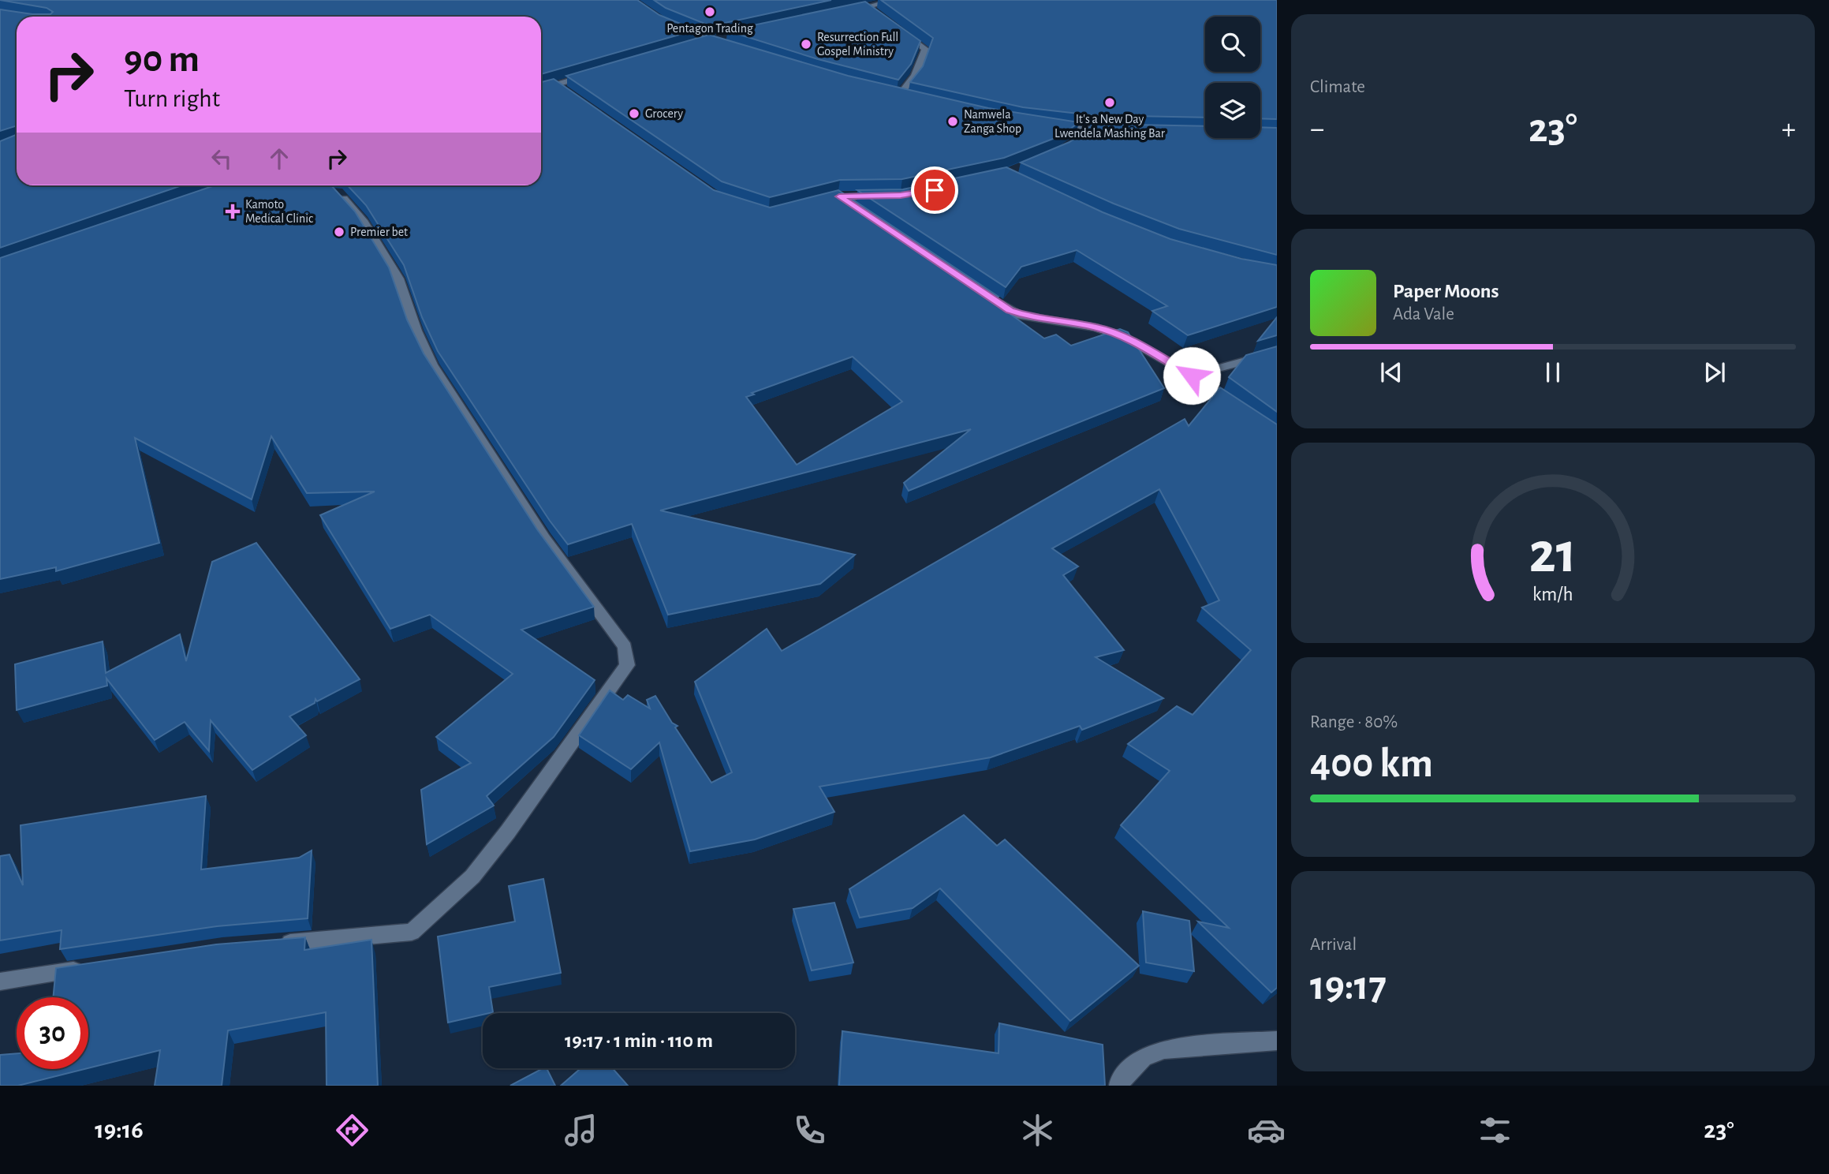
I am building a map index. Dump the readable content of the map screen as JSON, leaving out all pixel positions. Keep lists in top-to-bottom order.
{
  "places": {
    "other": [
      "Pentagon Trading",
      "Resurrection Full Gospel Ministry",
      "It's a New Day Lwendela Mashing Bar",
      "Grocery",
      "Namwela Zanga Shop",
      "Premier bet"
    ],
    "health": ["Kamoto Medical Clinic"]
  },
  "page": {
    "tile": [
      "Climate",
      ["Range · 80%", "400 km"],
      ["Arrival", "19:17"]
    ],
    "turn": ["90 m", "Turn right"],
    "heat": ["−", "23°", "+"],
    "song": ["Paper Moons", "Ada Vale"],
    "limit": "30",
    "trip": "19:17 · 1 min · 110 m",
    "tabs": ["19:16", "23°"],
    "gauge": ["21", "km/h"]
  }
}
